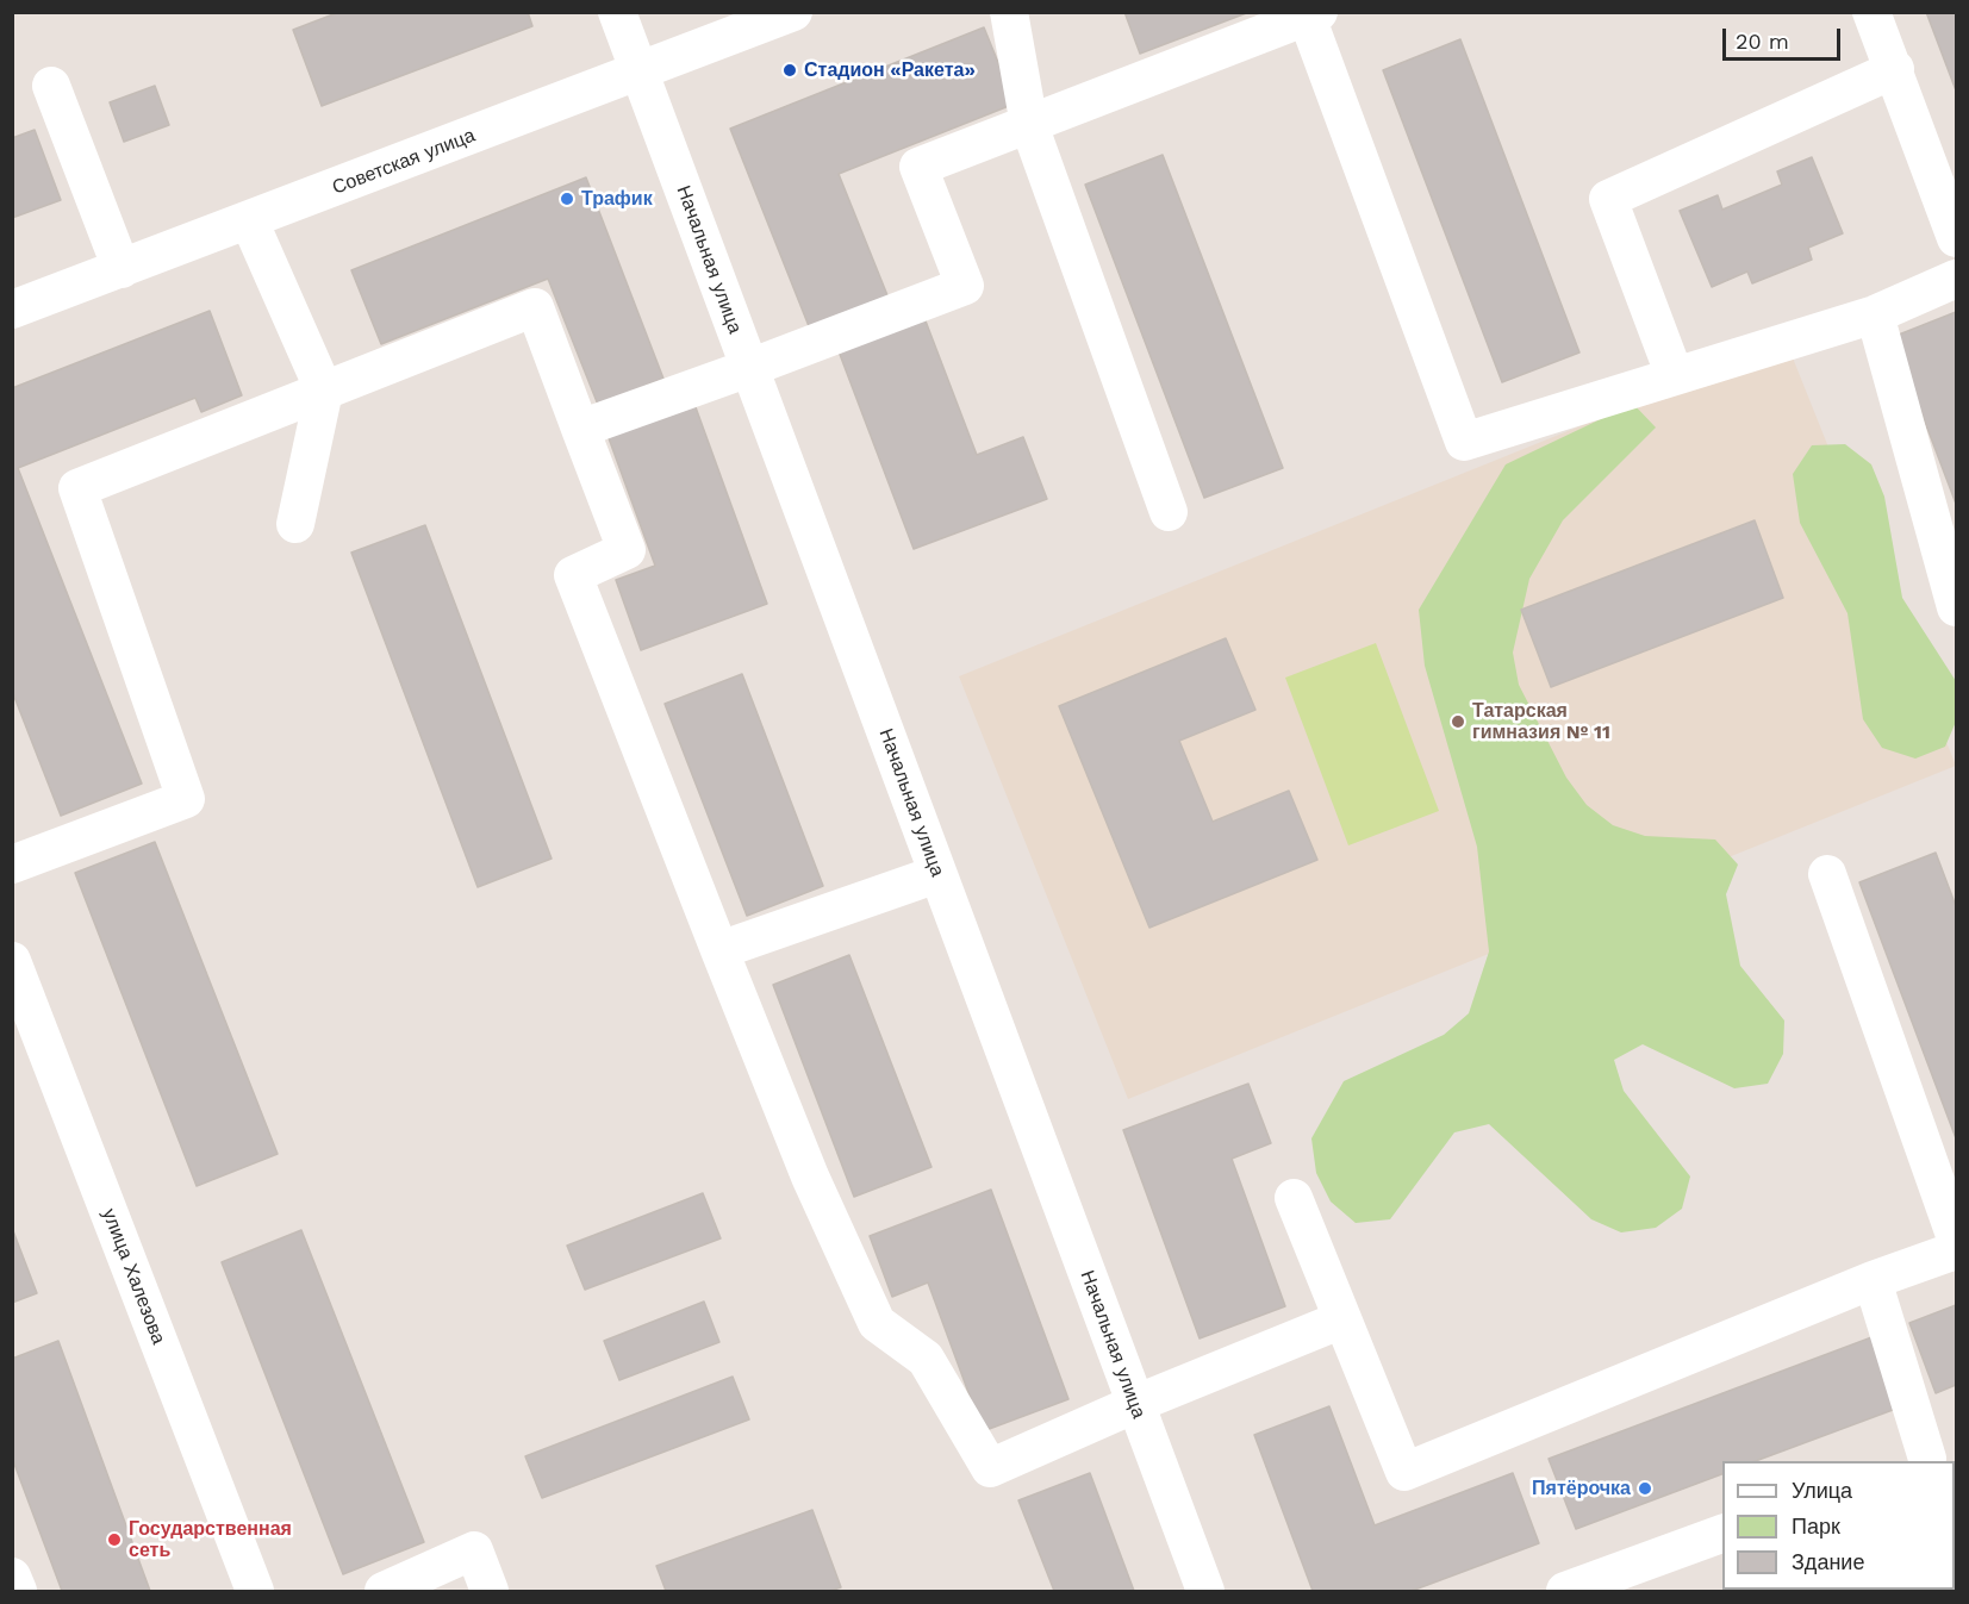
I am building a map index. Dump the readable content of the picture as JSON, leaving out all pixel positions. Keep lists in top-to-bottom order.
{
  "streets": {
    "street": ["Советская улица", "Начальная улица", "улица Халезова"]
  },
  "crossings": [
    ["Советская улица", "Начальная улица"]
  ],
  "places": [
    "Стадион «Ракета»",
    "Трафик",
    "Татарская гимназия № 11",
    "Пятёрочка",
    "Государственная сеть"
  ],
  "legend": ["Улица", "Парк", "Здание"],
  "scale_bar": "20 m"
}
